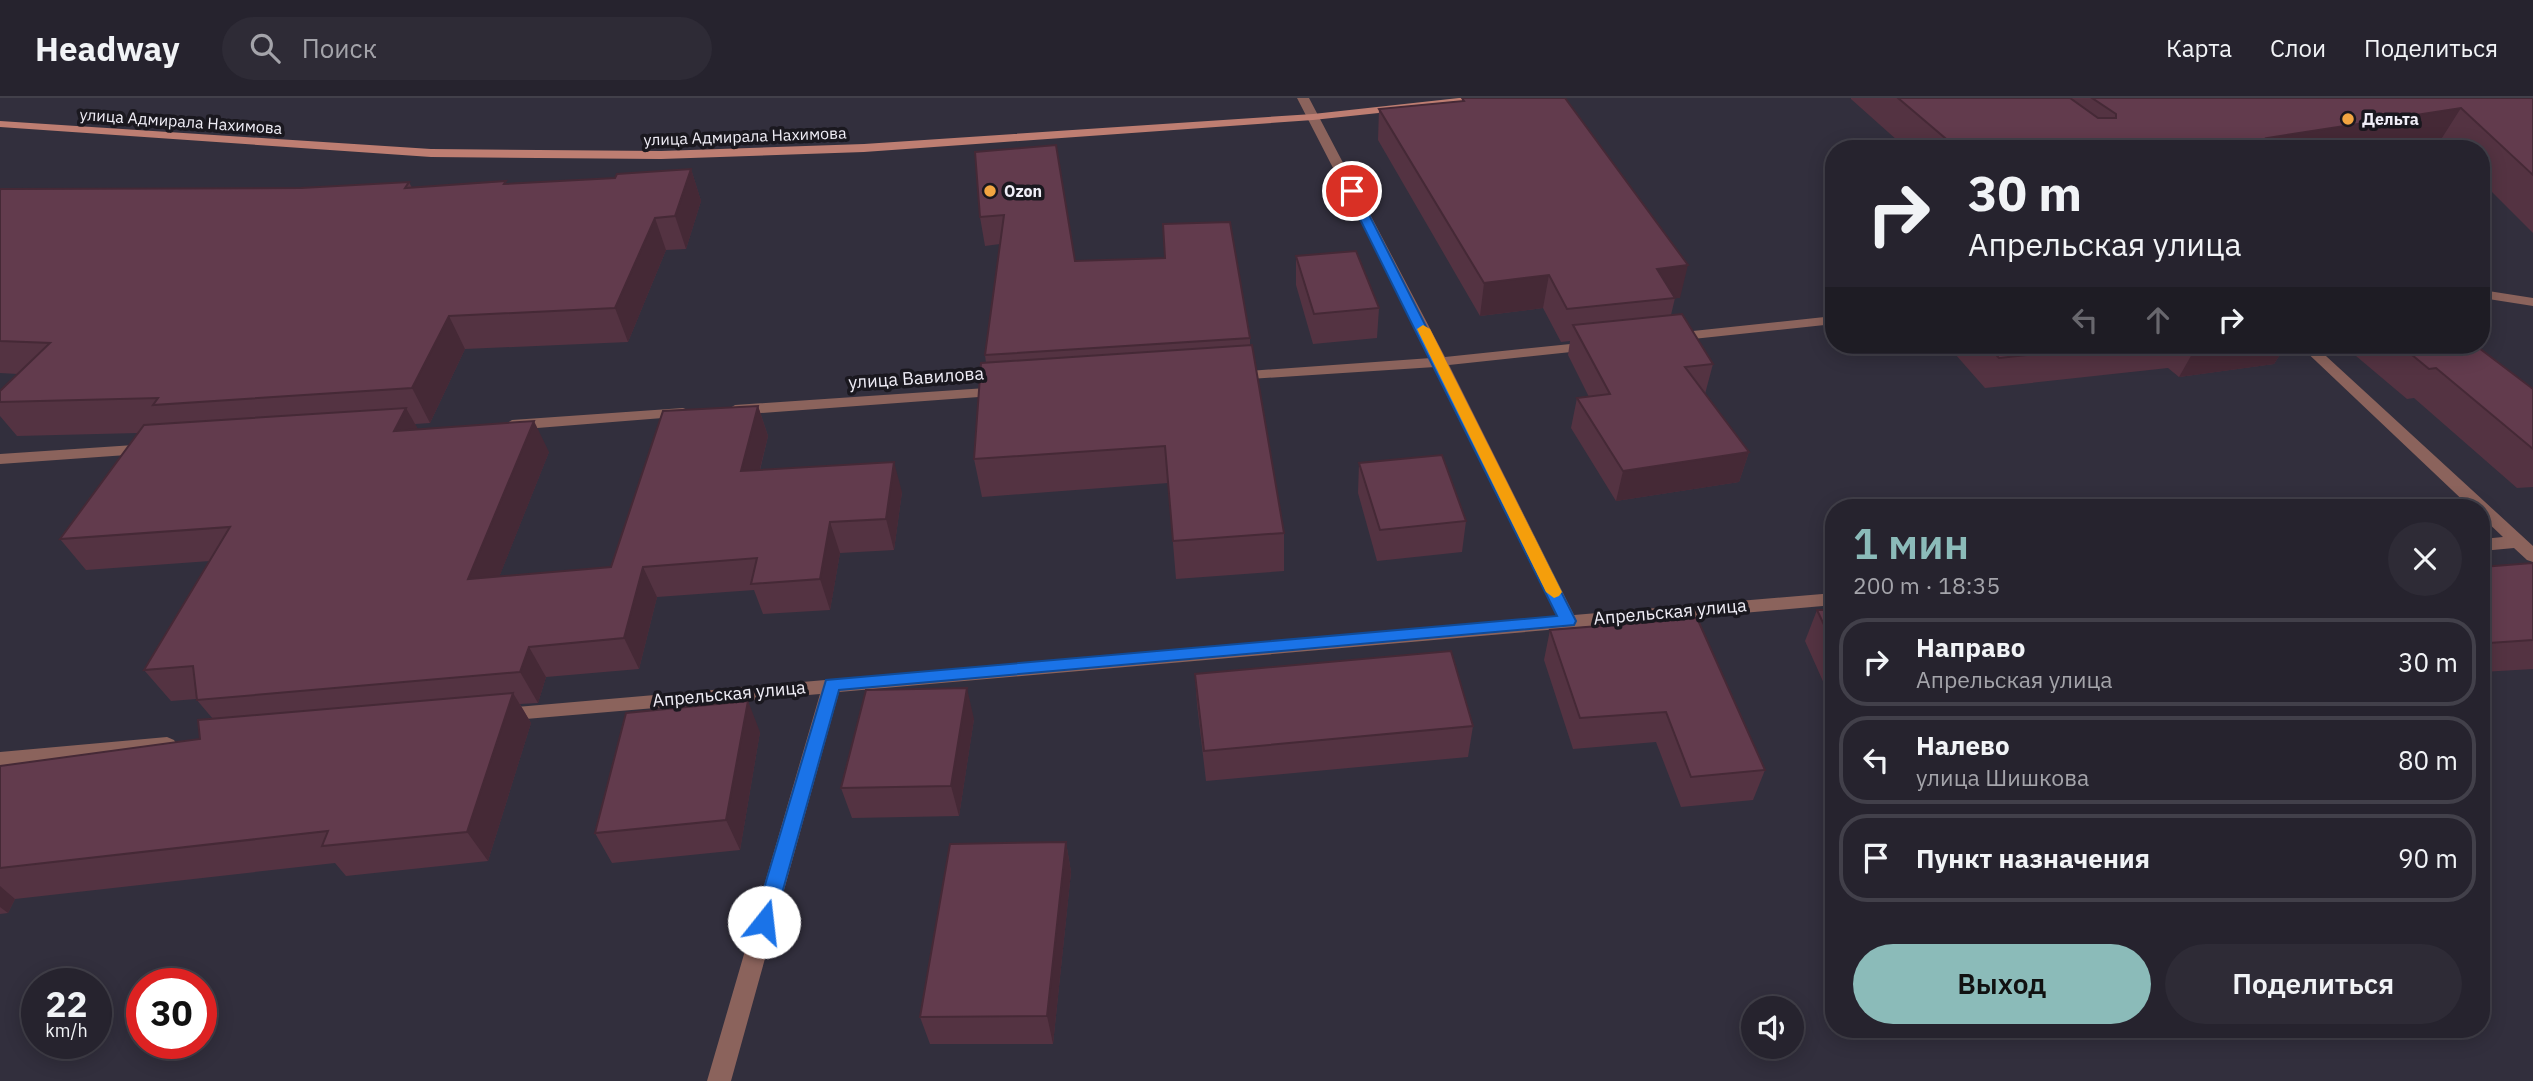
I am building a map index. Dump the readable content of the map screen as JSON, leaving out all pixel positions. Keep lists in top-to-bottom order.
{
  "streets": {
    "main road": ["улица Адмирала Нахимова"],
    "street": ["улица Вавилова", "Апрельская улица"]
  },
  "places": ["Дельта", "Ozon"],
  "page": {
    "header": "Headway",
    "search": "Поиск",
    "nav": ["Карта", "Слои", "Поделиться"],
    "turn": ["30 m", "Апрельская улица"],
    "heading": ["1 мин", "200 m · 18:35"],
    "list": [
      {
        "name": "Направо",
        "note": "Апрельская улица",
        "value": "30 m"
      },
      {
        "name": "Налево",
        "note": "улица Шишкова",
        "value": "80 m"
      },
      {
        "name": "Пункт назначения",
        "value": "90 m"
      }
    ],
    "buttons": ["Выход", "Поделиться"],
    "speed": "22 km/h",
    "limit": "30"
  }
}
